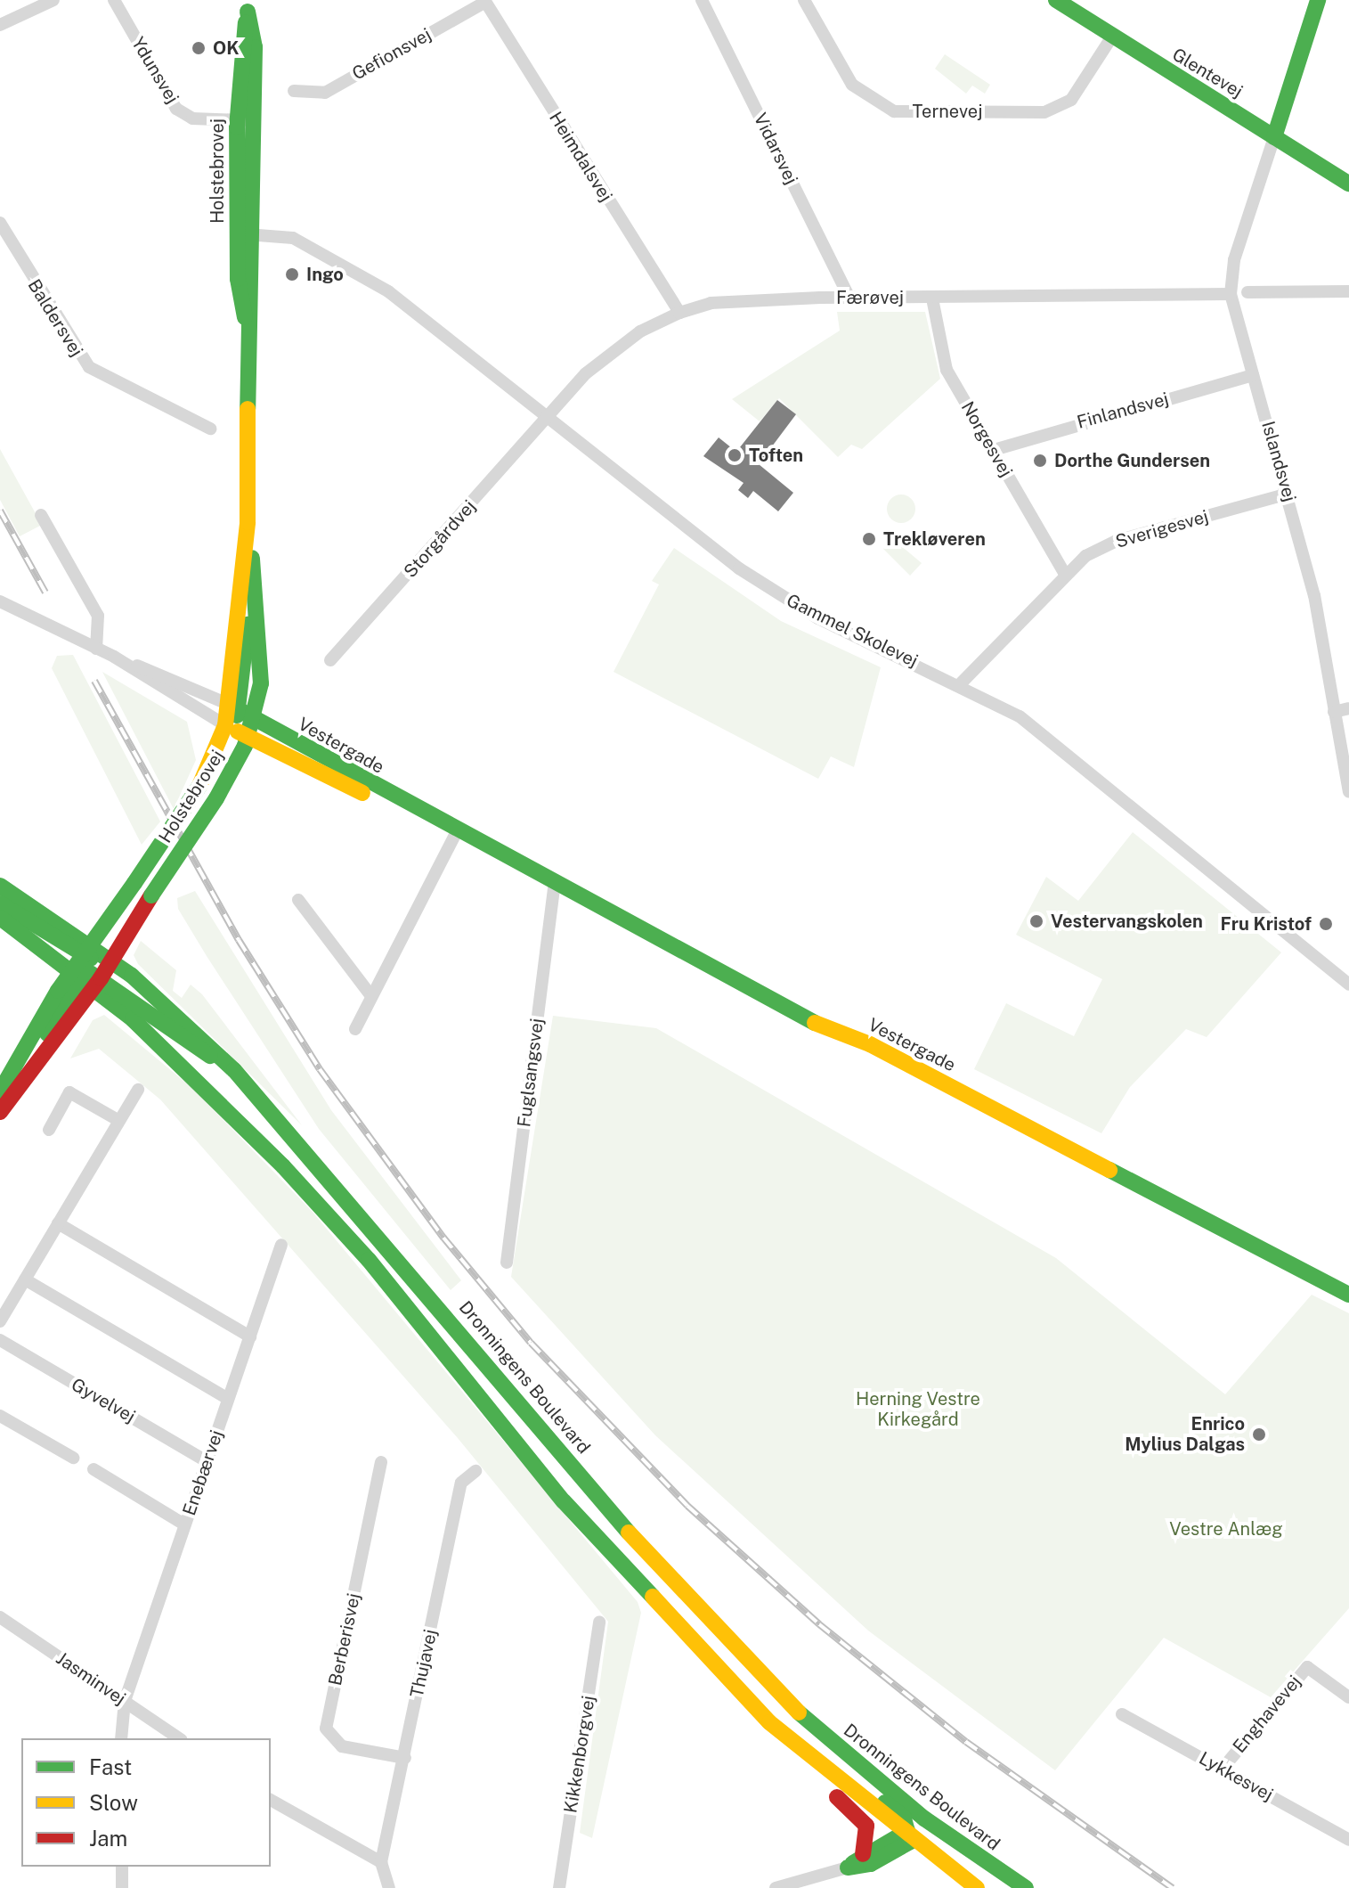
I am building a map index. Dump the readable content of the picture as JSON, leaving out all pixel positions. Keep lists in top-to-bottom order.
{
  "streets": {
    "main road": [
      "Glentevej",
      "Holstebrovej",
      "Vestergade",
      "Dronningens Boulevard"
    ],
    "street": [
      "Gefionsvej",
      "Ydunsvej",
      "Ternevej",
      "Vidarsvej",
      "Heimdalsvej",
      "Færøvej",
      "Baldersvej",
      "Finlandsvej",
      "Norgesvej",
      "Islandsvej",
      "Sverigesvej",
      "Storgårdvej",
      "Gammel Skolevej",
      "Fuglsangsvej",
      "Gyvelvej",
      "Enebærvej",
      "Berberisvej",
      "Thujavej",
      "Jasminvej",
      "Enghavevej",
      "Kikkenborgvej",
      "Lykkesvej"
    ]
  },
  "crossings": [
    ["Gefionsvej", "Heimdalsvej"],
    ["Ydunsvej", "Holstebrovej"],
    ["Glentevej", "Ternevej"],
    ["Glentevej", "Islandsvej"],
    ["Vidarsvej", "Færøvej"],
    ["Heimdalsvej", "Færøvej"],
    ["Holstebrovej", "Gammel Skolevej"],
    ["Holstebrovej", "Vestergade"],
    ["Holstebrovej", "Dronningens Boulevard"],
    ["Færøvej", "Norgesvej"],
    ["Færøvej", "Islandsvej"],
    ["Færøvej", "Storgårdvej"],
    ["Færøvej", "Gammel Skolevej"],
    ["Finlandsvej", "Norgesvej"],
    ["Finlandsvej", "Islandsvej"],
    ["Norgesvej", "Sverigesvej"],
    ["Islandsvej", "Sverigesvej"],
    ["Sverigesvej", "Gammel Skolevej"],
    ["Storgårdvej", "Gammel Skolevej"],
    ["Vestergade", "Fuglsangsvej"],
    ["Gyvelvej", "Enebærvej"],
    ["Enebærvej", "Jasminvej"],
    ["Berberisvej", "Thujavej"],
    ["Enghavevej", "Lykkesvej"]
  ],
  "parks": ["Herning Vestre Kirkegård", "Vestre Anlæg"],
  "places": [
    "OK",
    "Ingo",
    "Toften",
    "Dorthe Gundersen",
    "Trekløveren",
    "Vestervangskolen",
    "Fru Kristof",
    "Enrico Mylius Dalgas"
  ],
  "legend": ["Fast", "Slow", "Jam"]
}
